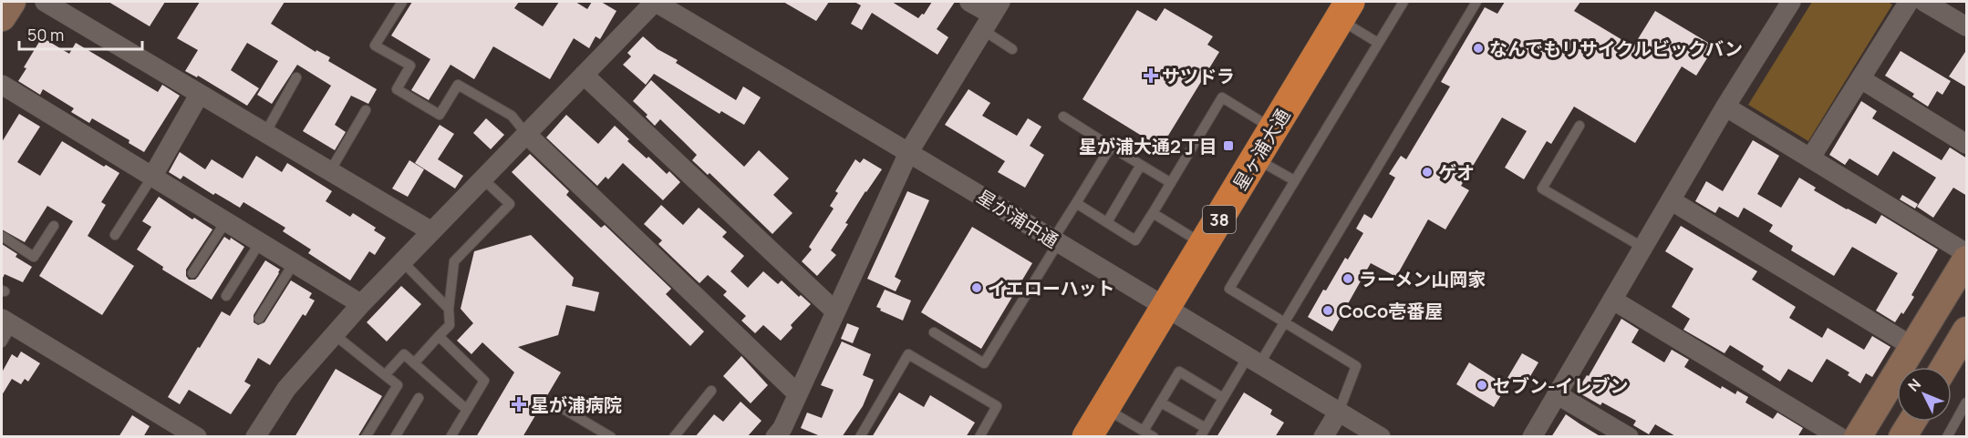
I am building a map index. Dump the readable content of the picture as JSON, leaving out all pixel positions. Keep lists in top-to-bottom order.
{
  "streets": {
    "highway": ["星ヶ浦大通", "38"],
    "street": ["星が浦中通"]
  },
  "crossings": [
    ["星ヶ浦大通", "星が浦中通"]
  ],
  "places": {
    "other": [
      "なんでもリサイクルビックバン",
      "ゲオ",
      "ラーメン山岡家",
      "イエローハット",
      "CoCo壱番屋",
      "セブン-イレブン"
    ],
    "health": ["サツドラ", "星が浦病院"],
    "transit": ["星が浦大通2丁目"]
  },
  "scale_bar": "50 m",
  "north": "top left"
}
